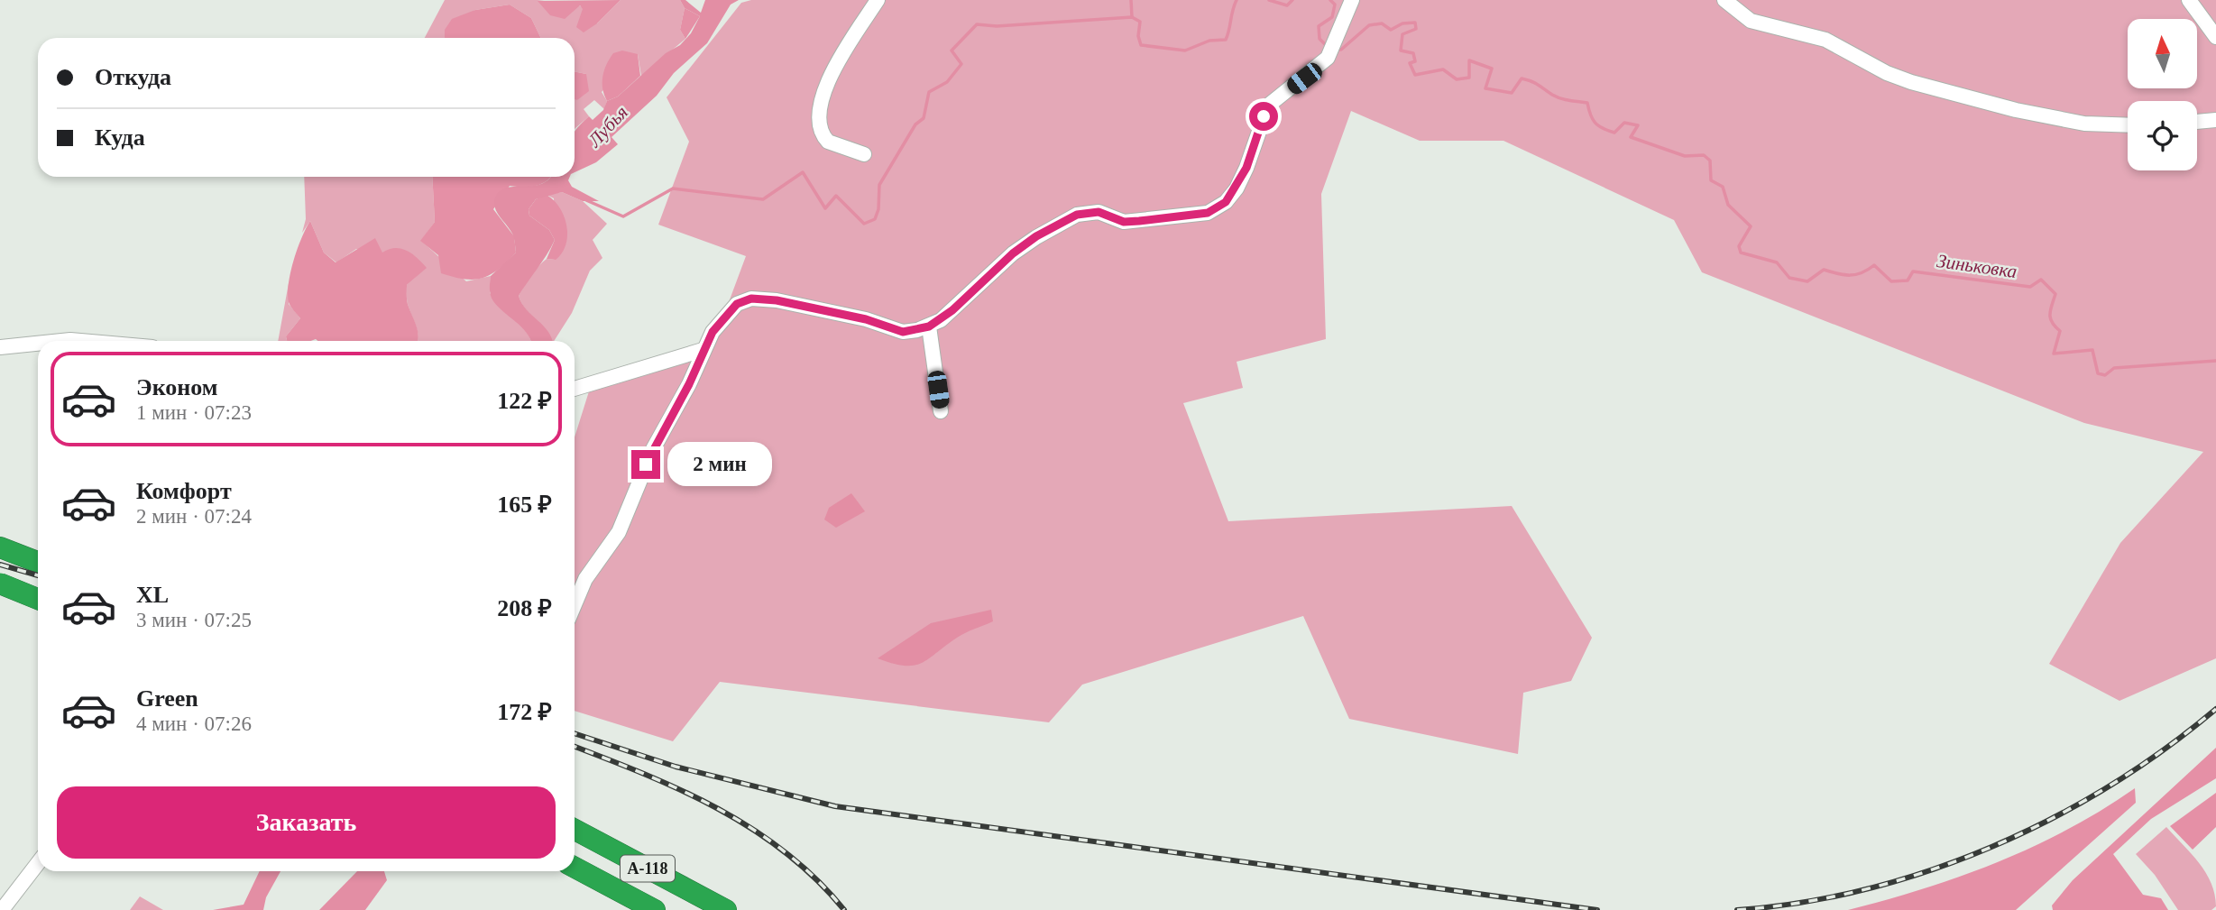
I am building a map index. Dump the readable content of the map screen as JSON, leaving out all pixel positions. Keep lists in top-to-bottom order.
{
  "streets": {
    "highway": ["А-118"]
  },
  "water": ["Лубья", "Зиньковка"],
  "north": "top",
  "page": {
    "banner": ["Откуда", "Куда"],
    "list": [
      {
        "name": "Эконом",
        "note": "1 мин · 07:23",
        "value": "122 ₽"
      },
      {
        "name": "Комфорт",
        "note": "2 мин · 07:24",
        "value": "165 ₽"
      },
      {
        "name": "XL",
        "note": "3 мин · 07:25",
        "value": "208 ₽"
      },
      {
        "name": "Green",
        "note": "4 мин · 07:26",
        "value": "172 ₽"
      }
    ],
    "bubble": "2 мин",
    "buttons": "Заказать"
  }
}
